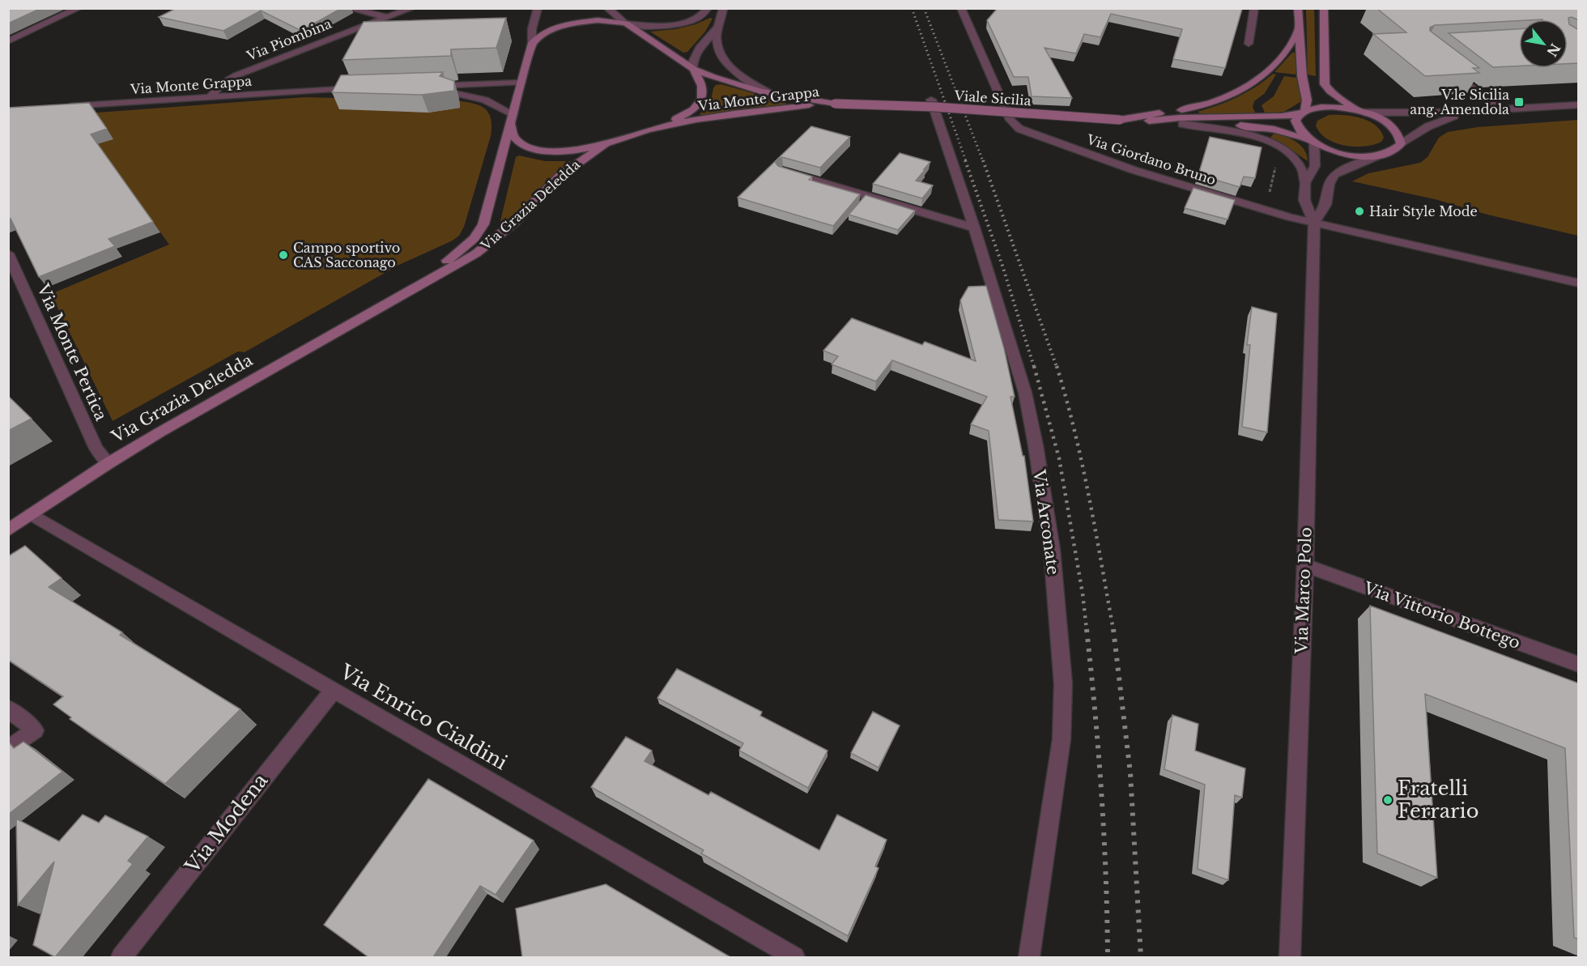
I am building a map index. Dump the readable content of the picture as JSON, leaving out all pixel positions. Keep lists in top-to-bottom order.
{
  "streets": {
    "main road": ["Via Monte Grappa", "Viale Sicilia", "Via Grazia Deledda"],
    "street": [
      "Via Piombina",
      "Via Giordano Bruno",
      "Via Monte Pertica",
      "Via Arconate",
      "Via Marco Polo",
      "Via Vittorio Bottego",
      "Via Enrico Cialdini",
      "Via Modena"
    ]
  },
  "crossings": [
    ["Via Piombina", "Via Monte Grappa"],
    ["Via Monte Grappa", "Viale Sicilia"],
    ["Via Monte Grappa", "Via Grazia Deledda"],
    ["Via Giordano Bruno", "Via Marco Polo"],
    ["Via Grazia Deledda", "Via Monte Pertica"],
    ["Via Grazia Deledda", "Via Enrico Cialdini"],
    ["Via Marco Polo", "Via Vittorio Bottego"],
    ["Via Enrico Cialdini", "Via Modena"]
  ],
  "places": {
    "transit": ["V.le Sicilia ang. Amendola"],
    "other": ["Hair Style Mode", "Campo sportivo CAS Sacconago", "Fratelli Ferrario"]
  },
  "north": "bottom right"
}
